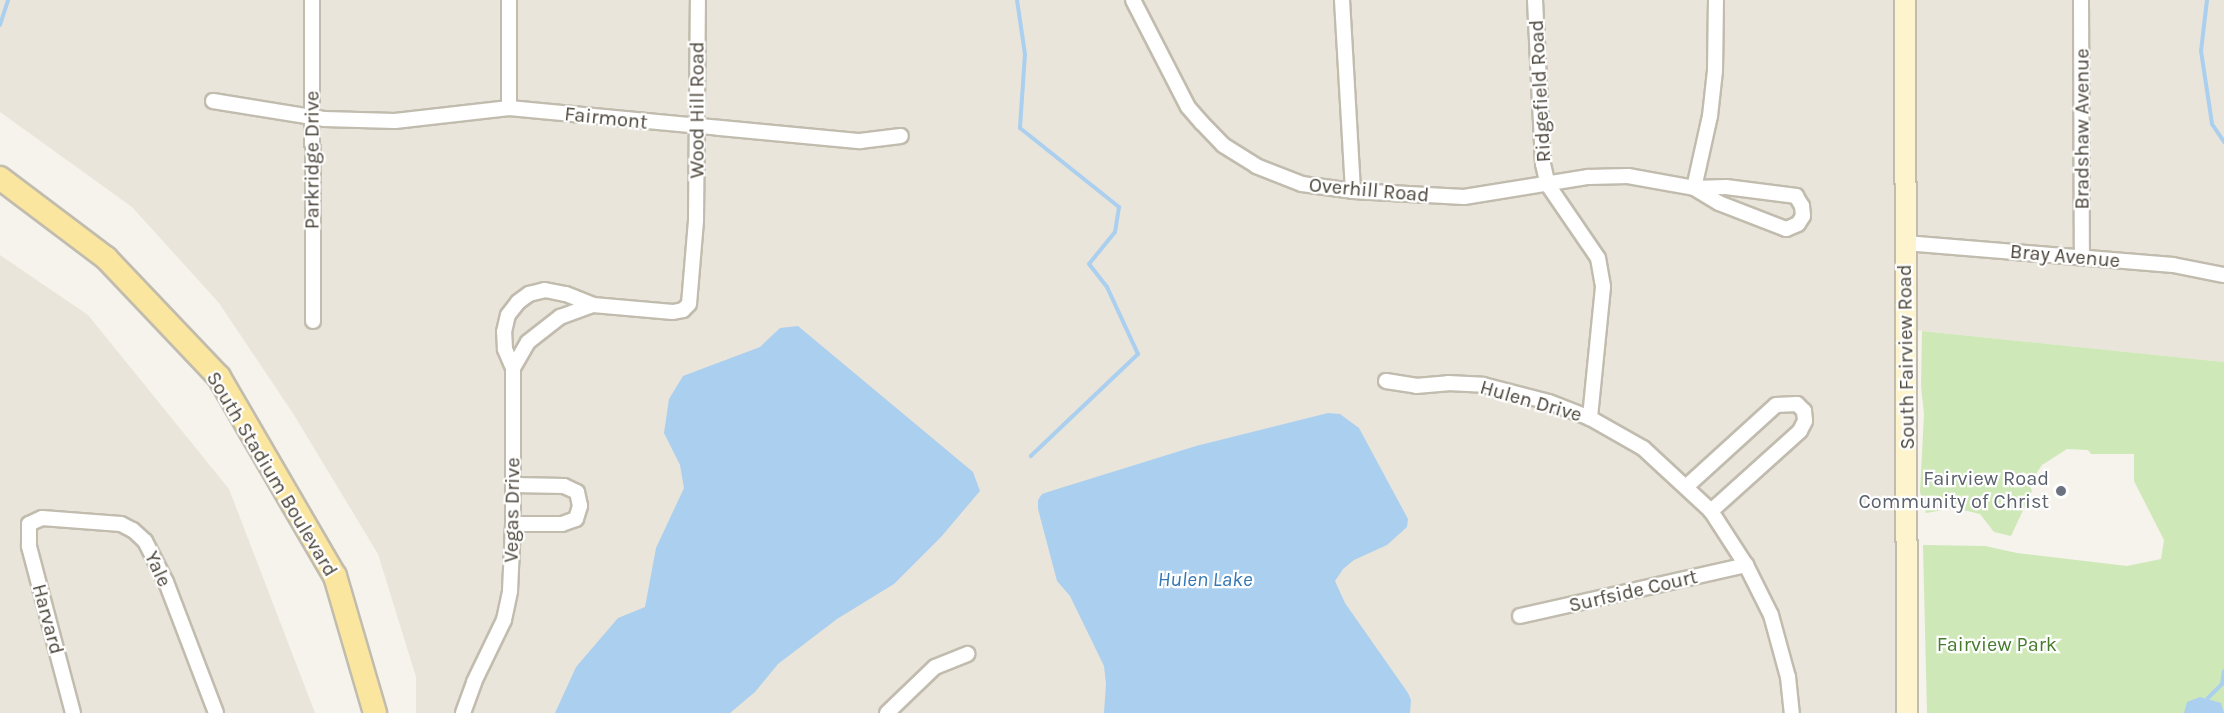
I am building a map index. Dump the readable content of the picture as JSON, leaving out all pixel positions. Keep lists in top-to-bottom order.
{
  "streets": {
    "main road": ["South Stadium Boulevard"],
    "street": [
      "Ridgefield Road",
      "Wood Hill Road",
      "Fairmont",
      "Bradshaw Avenue",
      "Parkridge Drive",
      "Overhill Road",
      "Bray Avenue",
      "South Fairview Road",
      "Hulen Drive",
      "Vegas Drive",
      "Yale",
      "Surfside Court",
      "Harvard"
    ]
  },
  "crossings": [
    ["Ridgefield Road", "Overhill Road"],
    ["Ridgefield Road", "Hulen Drive"],
    ["Wood Hill Road", "Fairmont"],
    ["Wood Hill Road", "Vegas Drive"],
    ["Fairmont", "Parkridge Drive"],
    ["Bradshaw Avenue", "Bray Avenue"],
    ["Bray Avenue", "South Fairview Road"],
    ["Hulen Drive", "Surfside Court"],
    ["Yale", "Harvard"]
  ],
  "water": ["Hulen Lake"],
  "parks": ["Fairview Park"],
  "places": ["Fairview Road Community of Christ"]
}
